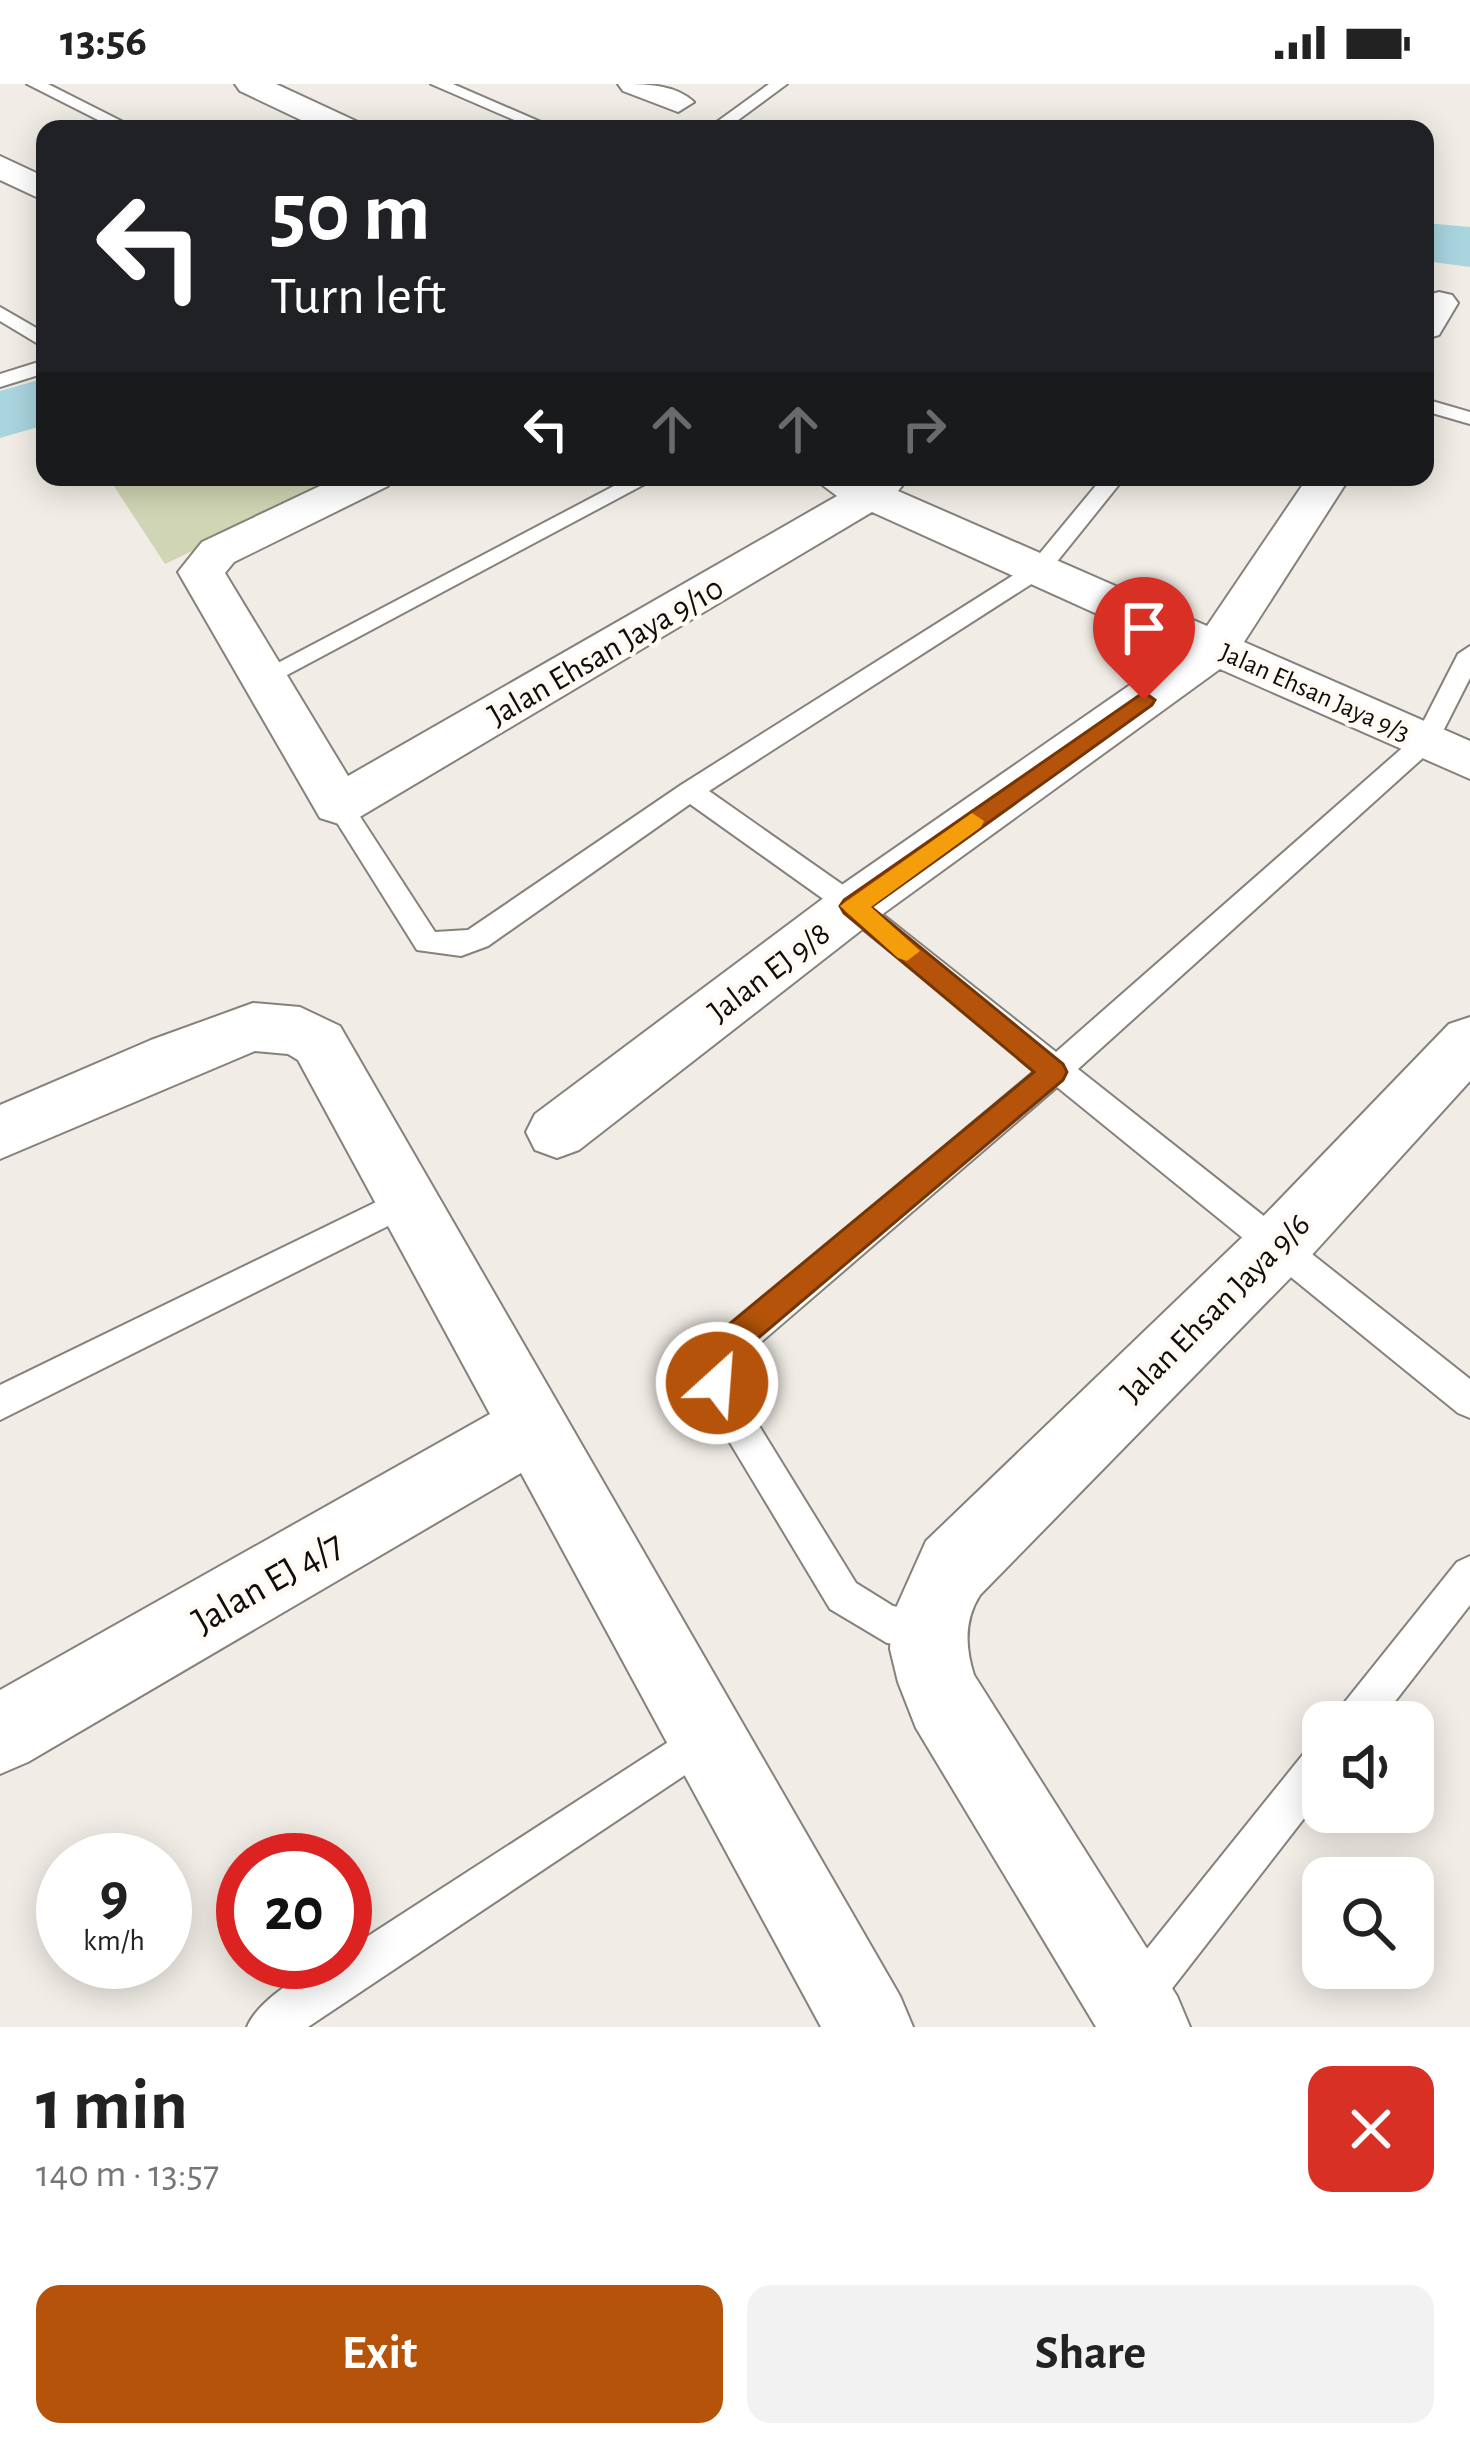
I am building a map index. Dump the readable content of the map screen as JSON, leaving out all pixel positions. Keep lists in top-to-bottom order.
{
  "streets": {
    "street": [
      "Jalan Ehsan Jaya 9/10",
      "Jalan Ehsan Jaya 9/3",
      "Jalan EJ 9/8",
      "Jalan Ehsan Jaya 9/6",
      "Jalan EJ 4/7"
    ]
  },
  "crossings": [
    ["Jalan Ehsan Jaya 9/3", "Jalan EJ 9/8"]
  ],
  "page": {
    "status": "13:56",
    "turn": ["50 m", "Turn left"],
    "speed": "9 km/h",
    "limit": "20",
    "heading": ["1 min", "140 m · 13:57"],
    "buttons": ["Exit", "Share"]
  }
}
